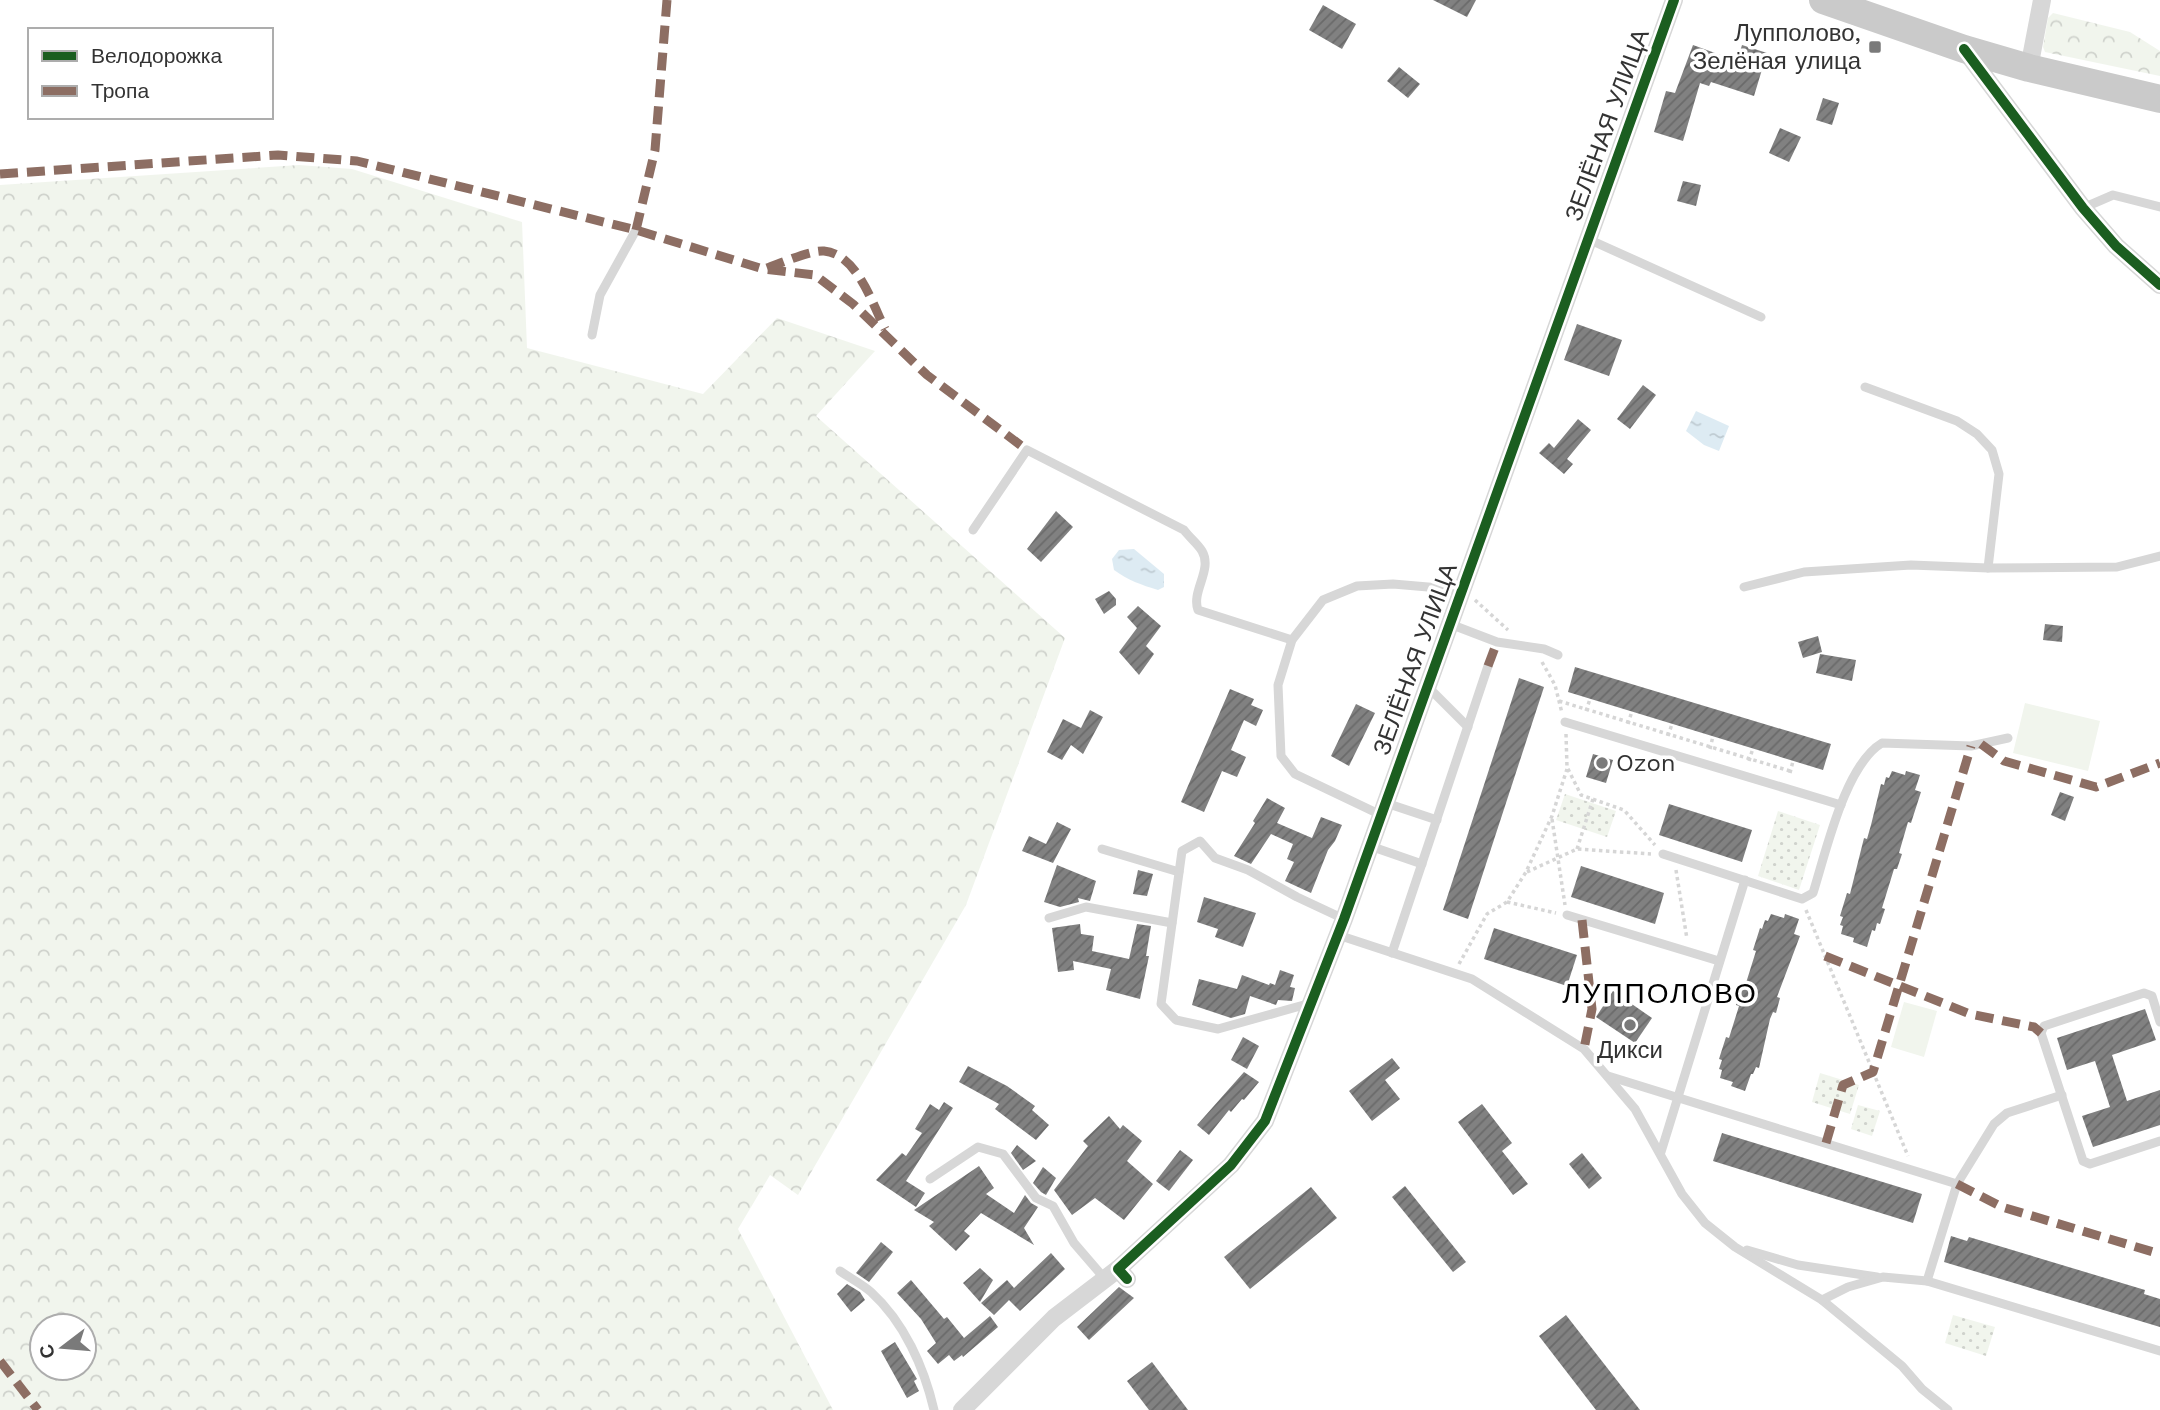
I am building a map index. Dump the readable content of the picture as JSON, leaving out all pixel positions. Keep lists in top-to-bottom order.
{
  "streets": {
    "street": ["ЗЕЛЁНАЯ УЛИЦА"]
  },
  "districts": ["ЛУППОЛОВО"],
  "places": {
    "transit": ["Лупполово, Зелёная улица"],
    "other": ["Ozon", "Дикси"]
  },
  "legend": ["Велодорожка", "Тропа"],
  "north": "left"
}
